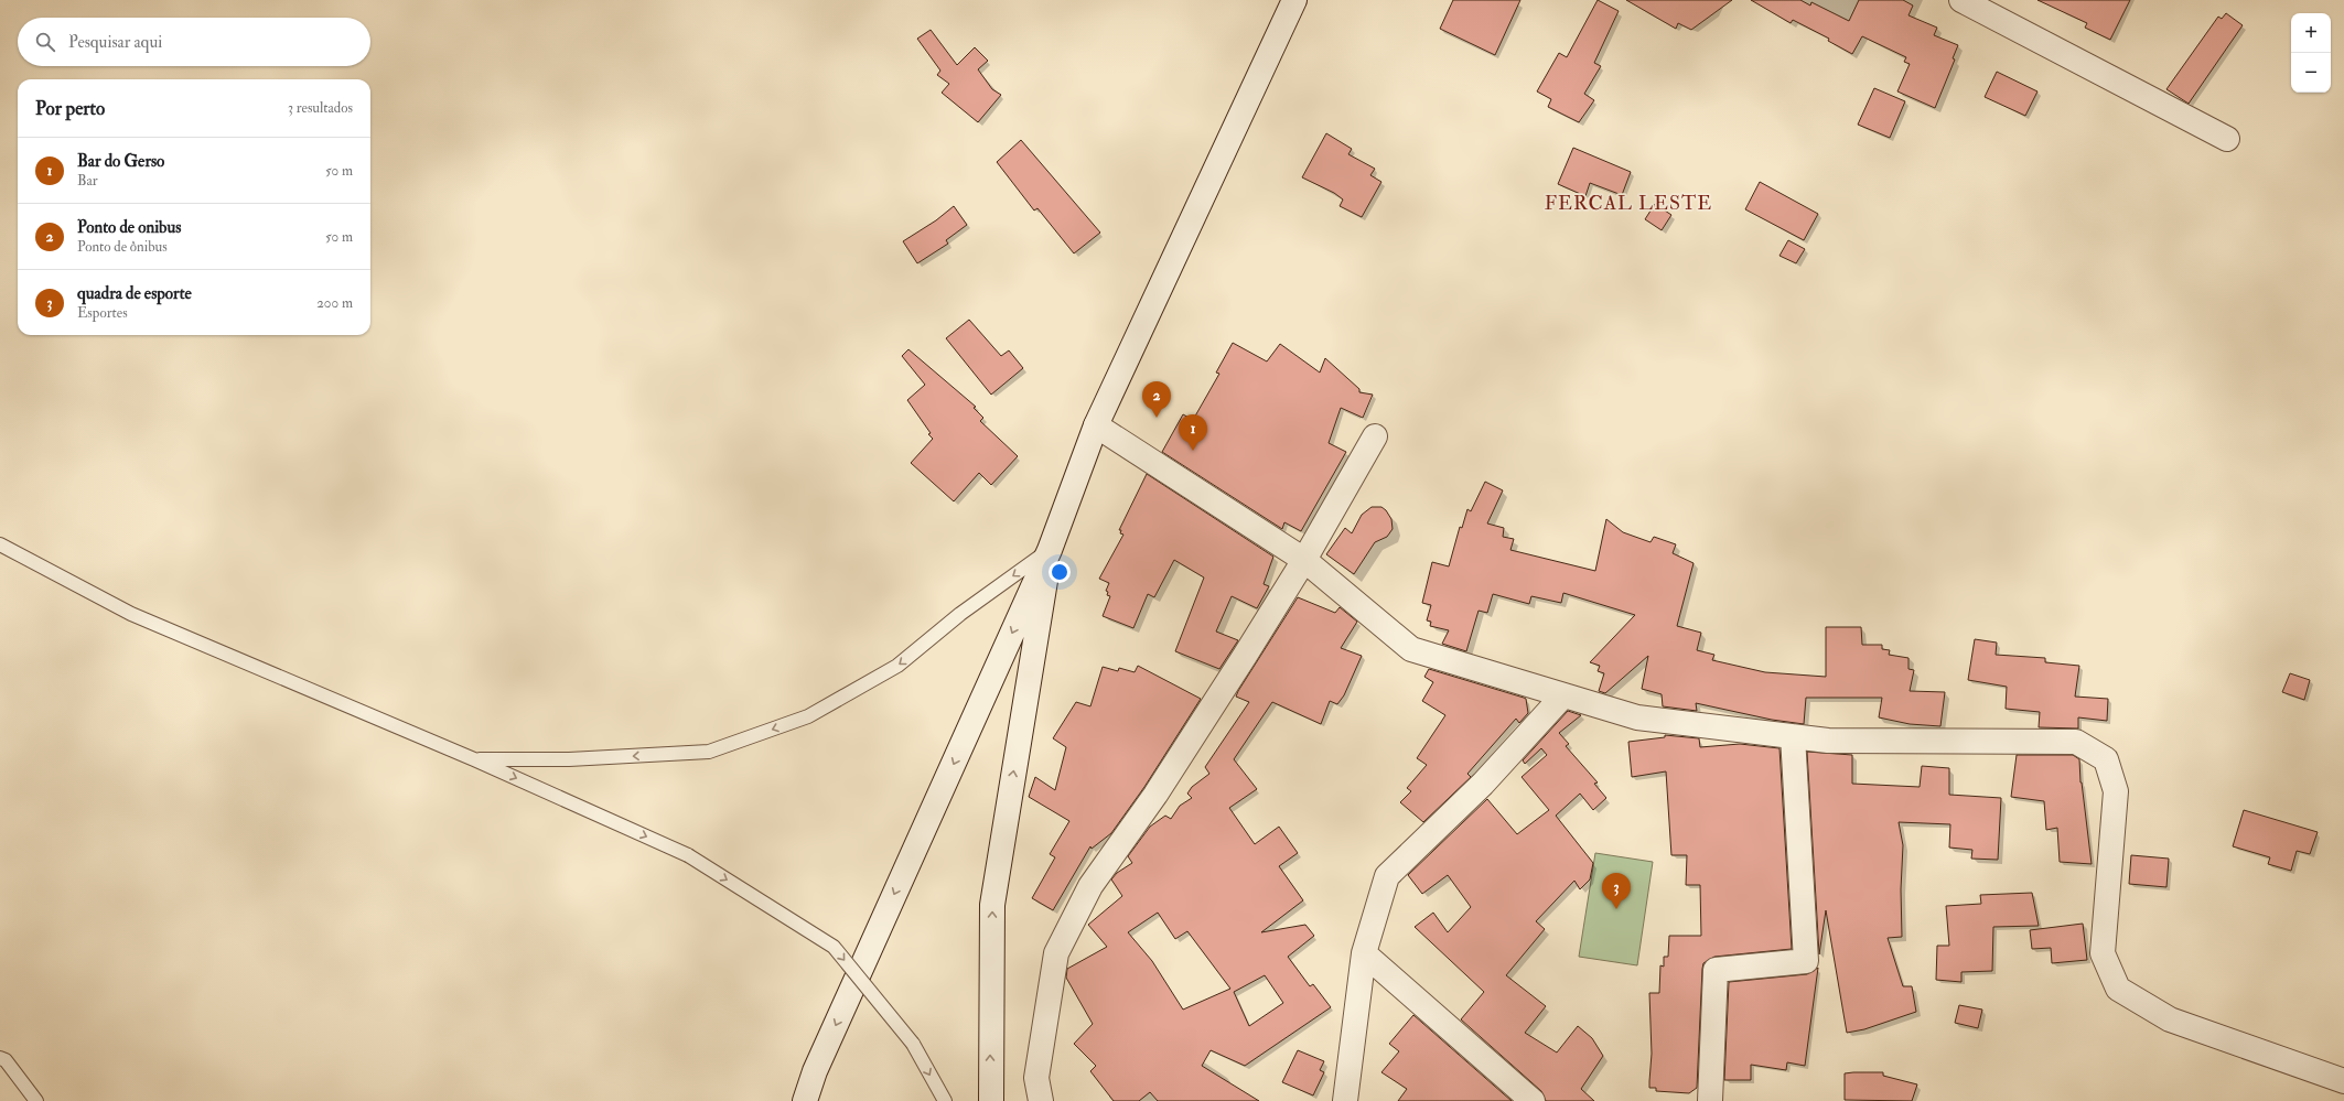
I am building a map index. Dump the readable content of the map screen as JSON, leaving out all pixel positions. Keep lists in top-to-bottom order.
{
  "districts": ["FERCAL LESTE"],
  "page": {
    "map_buttons": ["+", "−"],
    "search": "Pesquisar aqui",
    "heading": ["Por perto", "3 resultados"],
    "list": [
      {
        "mark": "1",
        "name": "Bar do Gerso",
        "note": "Bar",
        "value": "50 m"
      },
      {
        "mark": "2",
        "name": "Ponto de onibus",
        "note": "Ponto de ônibus",
        "value": "50 m"
      },
      {
        "mark": "3",
        "name": "quadra de esporte",
        "note": "Esportes",
        "value": "200 m"
      }
    ],
    "pins": ["2", "1", "3"]
  }
}
